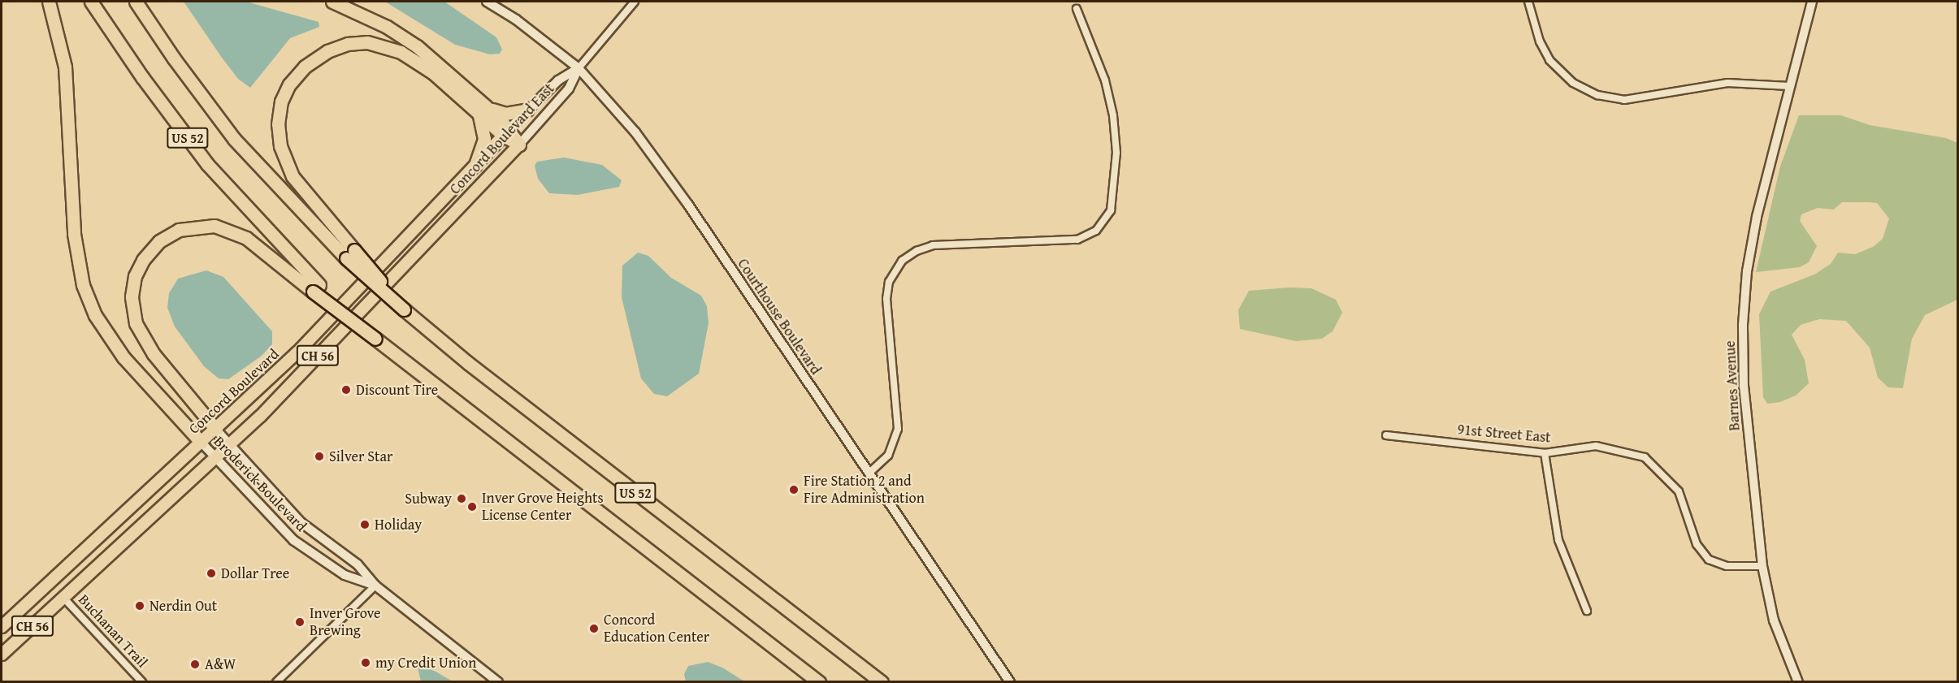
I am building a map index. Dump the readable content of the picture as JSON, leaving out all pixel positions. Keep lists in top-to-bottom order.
{
  "streets": {
    "highway": ["US 52"],
    "main road": ["Concord Boulevard East", "CH 56", "Concord Boulevard"],
    "street": [
      "Courthouse Boulevard",
      "Barnes Avenue",
      "91st Street East",
      "Broderick Boulevard",
      "Buchanan Trail"
    ]
  },
  "crossings": [
    ["Concord Boulevard East", "Courthouse Boulevard"],
    ["Concord Boulevard East", "CH 56"],
    ["Concord Boulevard East", "Concord Boulevard"],
    ["Concord Boulevard East", "Broderick Boulevard"],
    ["CH 56", "Broderick Boulevard"],
    ["CH 56", "Buchanan Trail"],
    ["Barnes Avenue", "91st Street East"],
    ["Concord Boulevard", "Broderick Boulevard"]
  ],
  "places": [
    "Discount Tire",
    "Silver Star",
    "Fire Station 2 and Fire Administration",
    "Subway",
    "Inver Grove Heights License Center",
    "Holiday",
    "Dollar Tree",
    "Nerdin Out",
    "Inver Grove Brewing",
    "Concord Education Center",
    "my Credit Union",
    "A&W"
  ]
}
